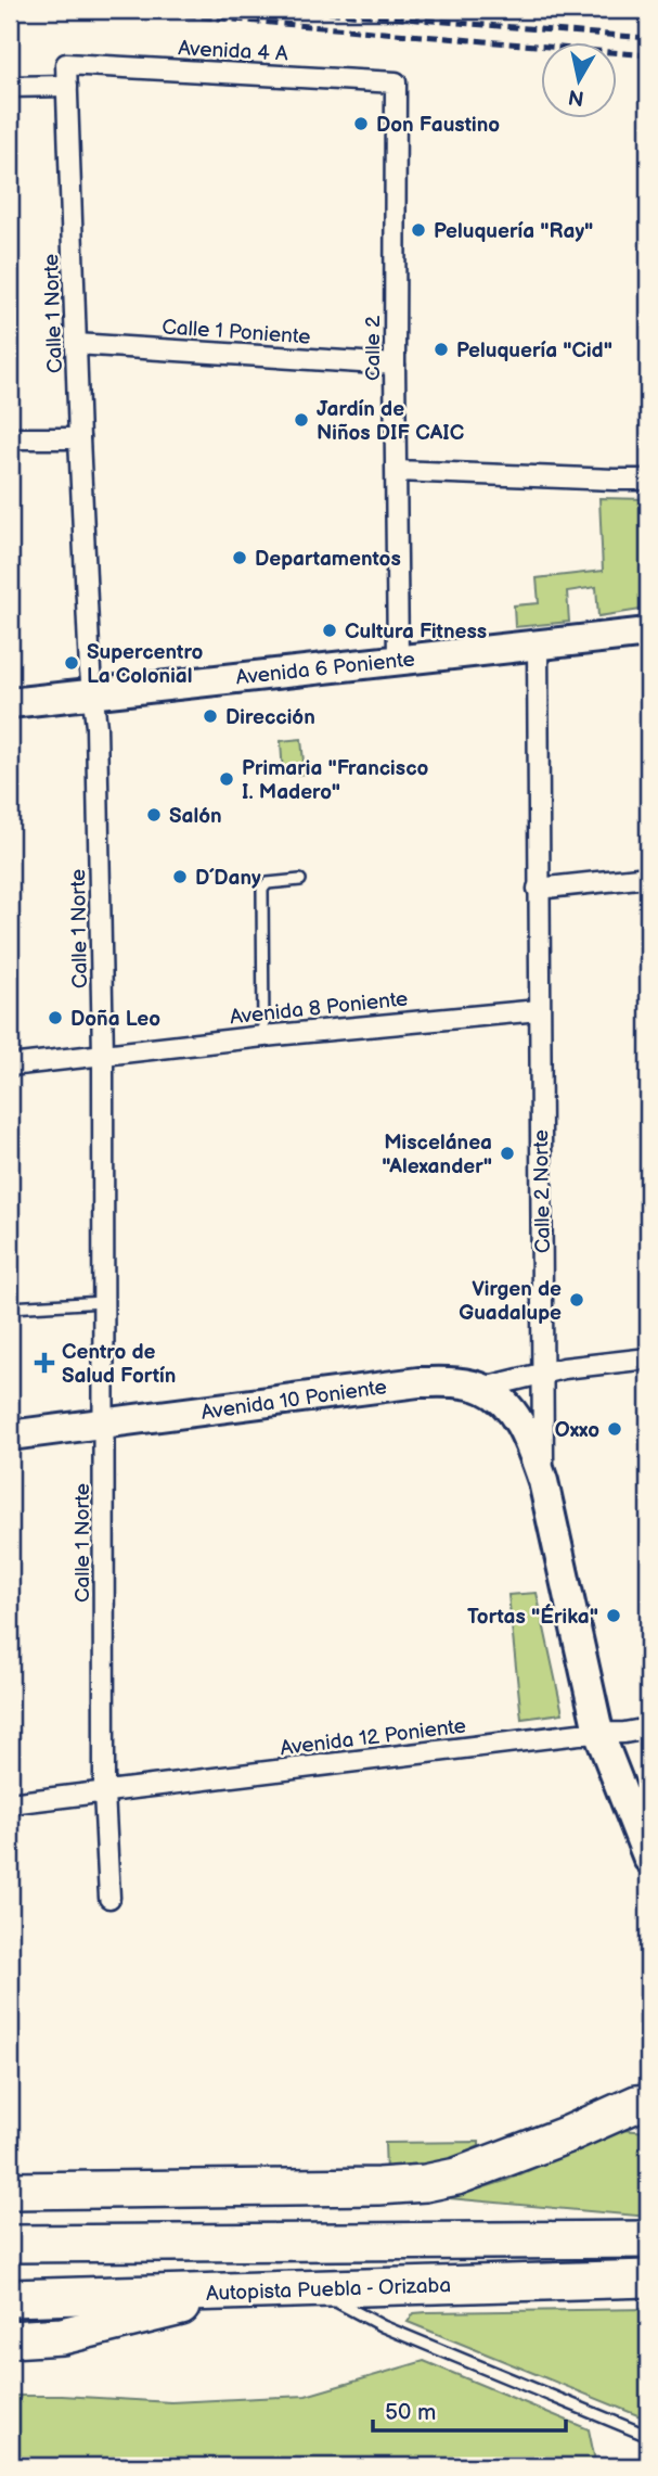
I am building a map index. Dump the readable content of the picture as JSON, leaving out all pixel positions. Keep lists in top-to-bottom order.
{
  "streets": {
    "highway": ["Autopista Puebla - Orizaba"],
    "street": [
      "Avenida 4 A",
      "Calle 1 Norte",
      "Calle 1 Poniente",
      "Calle 2",
      "Avenida 6 Poniente",
      "Avenida 8 Poniente",
      "Calle 2 Norte",
      "Avenida 10 Poniente",
      "Avenida 12 Poniente"
    ]
  },
  "crossings": [
    ["Avenida 4 A", "Calle 1 Norte"],
    ["Avenida 4 A", "Calle 2"],
    ["Calle 1 Norte", "Calle 1 Poniente"],
    ["Calle 1 Norte", "Avenida 6 Poniente"],
    ["Calle 1 Norte", "Avenida 8 Poniente"],
    ["Calle 1 Norte", "Avenida 10 Poniente"],
    ["Calle 1 Norte", "Avenida 12 Poniente"],
    ["Calle 1 Poniente", "Calle 2"],
    ["Calle 2", "Avenida 6 Poniente"],
    ["Avenida 6 Poniente", "Calle 2 Norte"],
    ["Avenida 8 Poniente", "Calle 2 Norte"],
    ["Calle 2 Norte", "Avenida 10 Poniente"],
    ["Calle 2 Norte", "Avenida 12 Poniente"]
  ],
  "places": {
    "other": [
      "Don Faustino",
      "Peluquería \"Ray\"",
      "Peluquería \"Cid\"",
      "Jardín de Niños DIF CAIC",
      "Departamentos",
      "Cultura Fitness",
      "Supercentro La Colonial",
      "Dirección",
      "Primaria \"Francisco I. Madero\"",
      "Salón",
      "D´Dany",
      "Doña Leo",
      "Miscelánea \"Alexander\"",
      "Virgen de Guadalupe",
      "Oxxo",
      "Tortas \"Érika\""
    ],
    "health": ["Centro de Salud Fortín"]
  },
  "scale_bar": "50 m",
  "north": "bottom"
}
